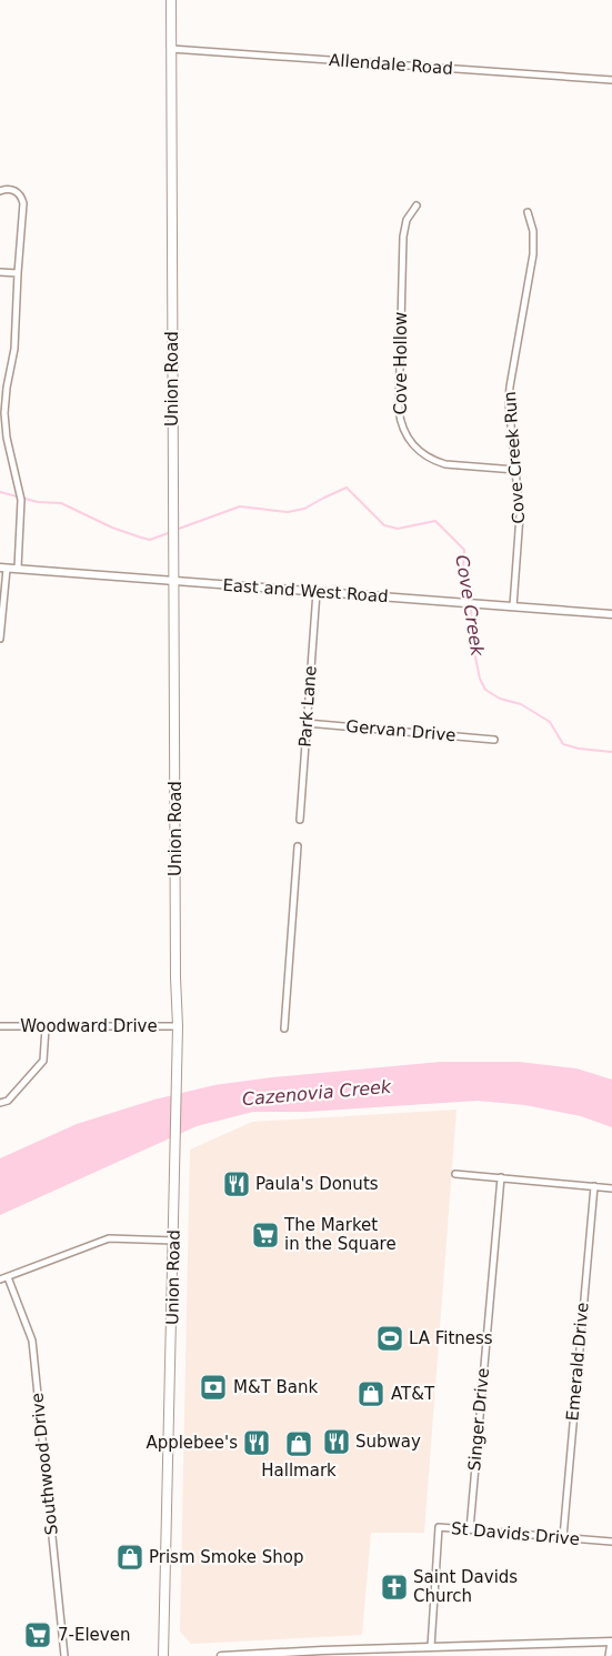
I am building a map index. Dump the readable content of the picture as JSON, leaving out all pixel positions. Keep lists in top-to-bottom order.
{
  "streets": {
    "main road": ["Union Road"],
    "street": [
      "Allendale Road",
      "Cove Hollow",
      "Cove Creek Run",
      "East and West Road",
      "Park Lane",
      "Gervan Drive",
      "Woodward Drive",
      "Emerald Drive",
      "Singer Drive",
      "Southwood Drive",
      "St Davids Drive"
    ]
  },
  "crossings": [
    ["Allendale Road", "Union Road"],
    ["Cove Hollow", "Cove Creek Run"],
    ["Union Road", "East and West Road"],
    ["Union Road", "Woodward Drive"],
    ["Cove Creek Run", "East and West Road"],
    ["East and West Road", "Park Lane"],
    ["Park Lane", "Gervan Drive"],
    ["Emerald Drive", "St Davids Drive"],
    ["Singer Drive", "St Davids Drive"]
  ],
  "water": ["Cove Creek", "Cazenovia Creek"],
  "places": {
    "restaurant": ["Paula's Donuts", "Subway", "Applebee's"],
    "supermarket": ["The Market in the Square", "7-Eleven"],
    "sports": ["LA Fitness"],
    "bank": ["M&T Bank"],
    "shop": ["AT&T", "Hallmark", "Prism Smoke Shop"],
    "church": ["Saint Davids Church"]
  }
}
